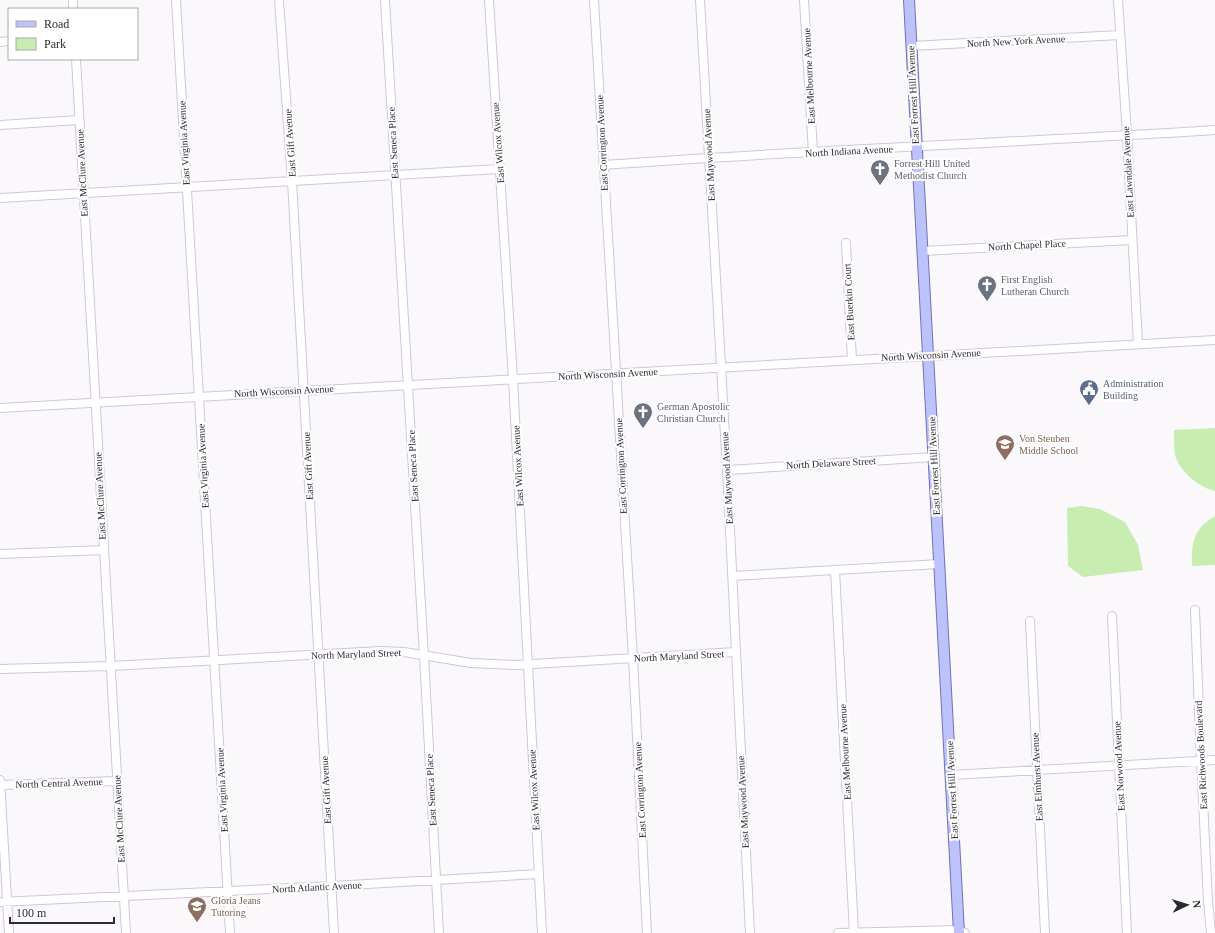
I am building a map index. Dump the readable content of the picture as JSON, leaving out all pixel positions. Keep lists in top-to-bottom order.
{
  "streets": {
    "main road": ["East Forrest Hill Avenue"],
    "street": [
      "North New York Avenue",
      "East Melbourne Avenue",
      "East Virginia Avenue",
      "East Gift Avenue",
      "East Seneca Place",
      "East Wilcox Avenue",
      "East Corrington Avenue",
      "North Indiana Avenue",
      "East Maywood Avenue",
      "East Lawndale Avenue",
      "East McClure Avenue",
      "North Chapel Place",
      "East Buerkin Court",
      "North Wisconsin Avenue",
      "North Delaware Street",
      "North Maryland Street",
      "East Richwoods Boulevard",
      "East Norwood Avenue",
      "East Elmhurst Avenue",
      "North Central Avenue",
      "North Atlantic Avenue"
    ]
  },
  "crossings": [
    ["North New York Avenue", "East Forrest Hill Avenue"],
    ["North New York Avenue", "East Lawndale Avenue"],
    ["East Melbourne Avenue", "North Indiana Avenue"],
    ["East Forrest Hill Avenue", "North Indiana Avenue"],
    ["East Forrest Hill Avenue", "North Chapel Place"],
    ["East Forrest Hill Avenue", "North Wisconsin Avenue"],
    ["East Forrest Hill Avenue", "North Delaware Street"],
    ["East Virginia Avenue", "North Wisconsin Avenue"],
    ["East Virginia Avenue", "North Maryland Street"],
    ["East Virginia Avenue", "North Atlantic Avenue"],
    ["East Gift Avenue", "North Wisconsin Avenue"],
    ["East Gift Avenue", "North Maryland Street"],
    ["East Gift Avenue", "North Atlantic Avenue"],
    ["East Seneca Place", "North Wisconsin Avenue"],
    ["East Seneca Place", "North Maryland Street"],
    ["East Seneca Place", "North Atlantic Avenue"],
    ["East Wilcox Avenue", "North Wisconsin Avenue"],
    ["East Wilcox Avenue", "North Maryland Street"],
    ["East Wilcox Avenue", "North Atlantic Avenue"],
    ["East Corrington Avenue", "North Indiana Avenue"],
    ["East Corrington Avenue", "North Wisconsin Avenue"],
    ["East Corrington Avenue", "North Maryland Street"],
    ["North Indiana Avenue", "East Maywood Avenue"],
    ["North Indiana Avenue", "East Lawndale Avenue"],
    ["East Maywood Avenue", "North Wisconsin Avenue"],
    ["East Maywood Avenue", "North Delaware Street"],
    ["East Maywood Avenue", "North Maryland Street"],
    ["East Lawndale Avenue", "North Chapel Place"],
    ["East Lawndale Avenue", "North Wisconsin Avenue"],
    ["East McClure Avenue", "North Wisconsin Avenue"],
    ["East McClure Avenue", "North Maryland Street"],
    ["East McClure Avenue", "North Central Avenue"],
    ["East McClure Avenue", "North Atlantic Avenue"],
    ["East Buerkin Court", "North Wisconsin Avenue"]
  ],
  "places": {
    "church": ["Forrest Hill United Methodist Church", "First English Lutheran Church", "German Apostolic Christian Church"],
    "public building": ["Administration Building"],
    "school or university": ["Von Steuben Middle School", "Gloria Jeans Tutoring"]
  },
  "legend": ["Road", "Park"],
  "scale_bar": "100 m",
  "north": "right"
}
